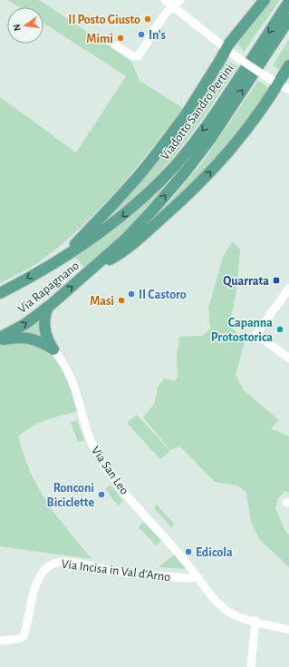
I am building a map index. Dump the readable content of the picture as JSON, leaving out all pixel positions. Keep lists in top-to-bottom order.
{
  "streets": {
    "main road": ["Viadotto Sandro Pertini", "Via Rapagnano"],
    "street": ["Via San Leo", "Via Incisa in Val d'Arno"]
  },
  "crossings": [
    ["Viadotto Sandro Pertini", "Via Rapagnano"],
    ["Via San Leo", "Via Incisa in Val d'Arno"]
  ],
  "places": {
    "other": [
      "Il Posto Giusto",
      "In's",
      "Mimì",
      "Il Castoro",
      "Masi",
      "Capanna Protostorica",
      "Ronconi Biciclette",
      "Edicola"
    ],
    "transit": ["Quarrata"]
  },
  "north": "left"
}
